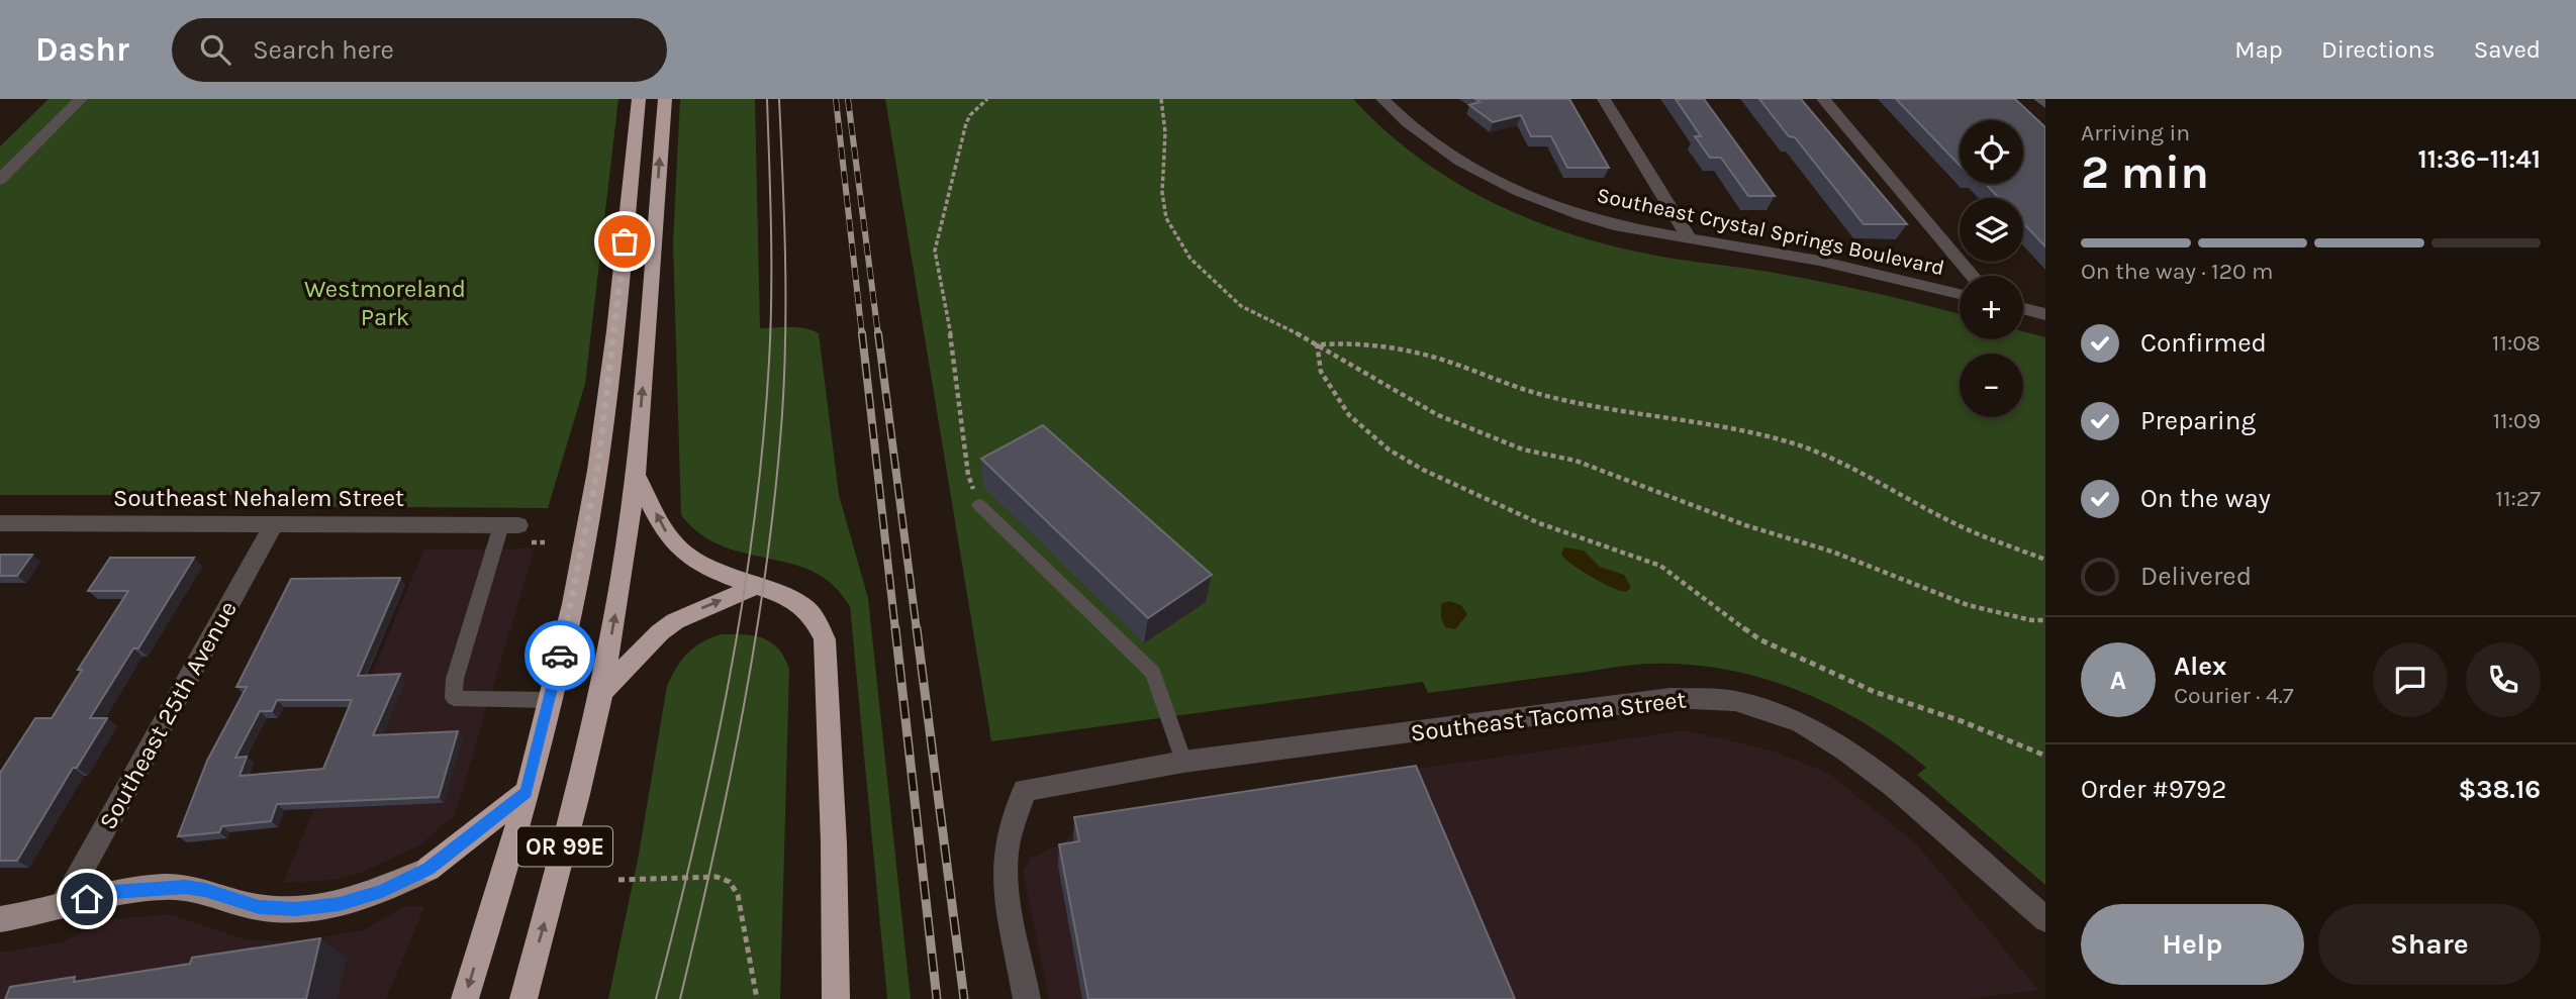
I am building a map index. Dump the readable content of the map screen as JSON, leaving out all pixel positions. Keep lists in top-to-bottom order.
{
  "streets": {
    "highway": ["OR 99E"],
    "street": [
      "Southeast Crystal Springs Boulevard",
      "Southeast Nehalem Street",
      "Southeast 25th Avenue",
      "Southeast Tacoma Street"
    ]
  },
  "crossings": [
    ["Southeast Nehalem Street", "Southeast 25th Avenue"]
  ],
  "parks": ["Westmoreland Park"],
  "page": {
    "header": "Dashr",
    "search": "Search here",
    "nav": ["Map", "Directions", "Saved"],
    "heading": ["2 min", "Arriving in", "11:36–11:41"],
    "panel": [
      "Alex",
      "Courier · 4.7",
      "Order #9792",
      "$38.16"
    ],
    "map_buttons": ["+", "−"],
    "bar": "On the way · 120 m",
    "list": [
      ["Confirmed", "11:08"],
      ["Preparing", "11:09"],
      ["On the way", "11:27"],
      "Delivered"
    ],
    "round": "A",
    "buttons": ["Help", "Share"]
  }
}
